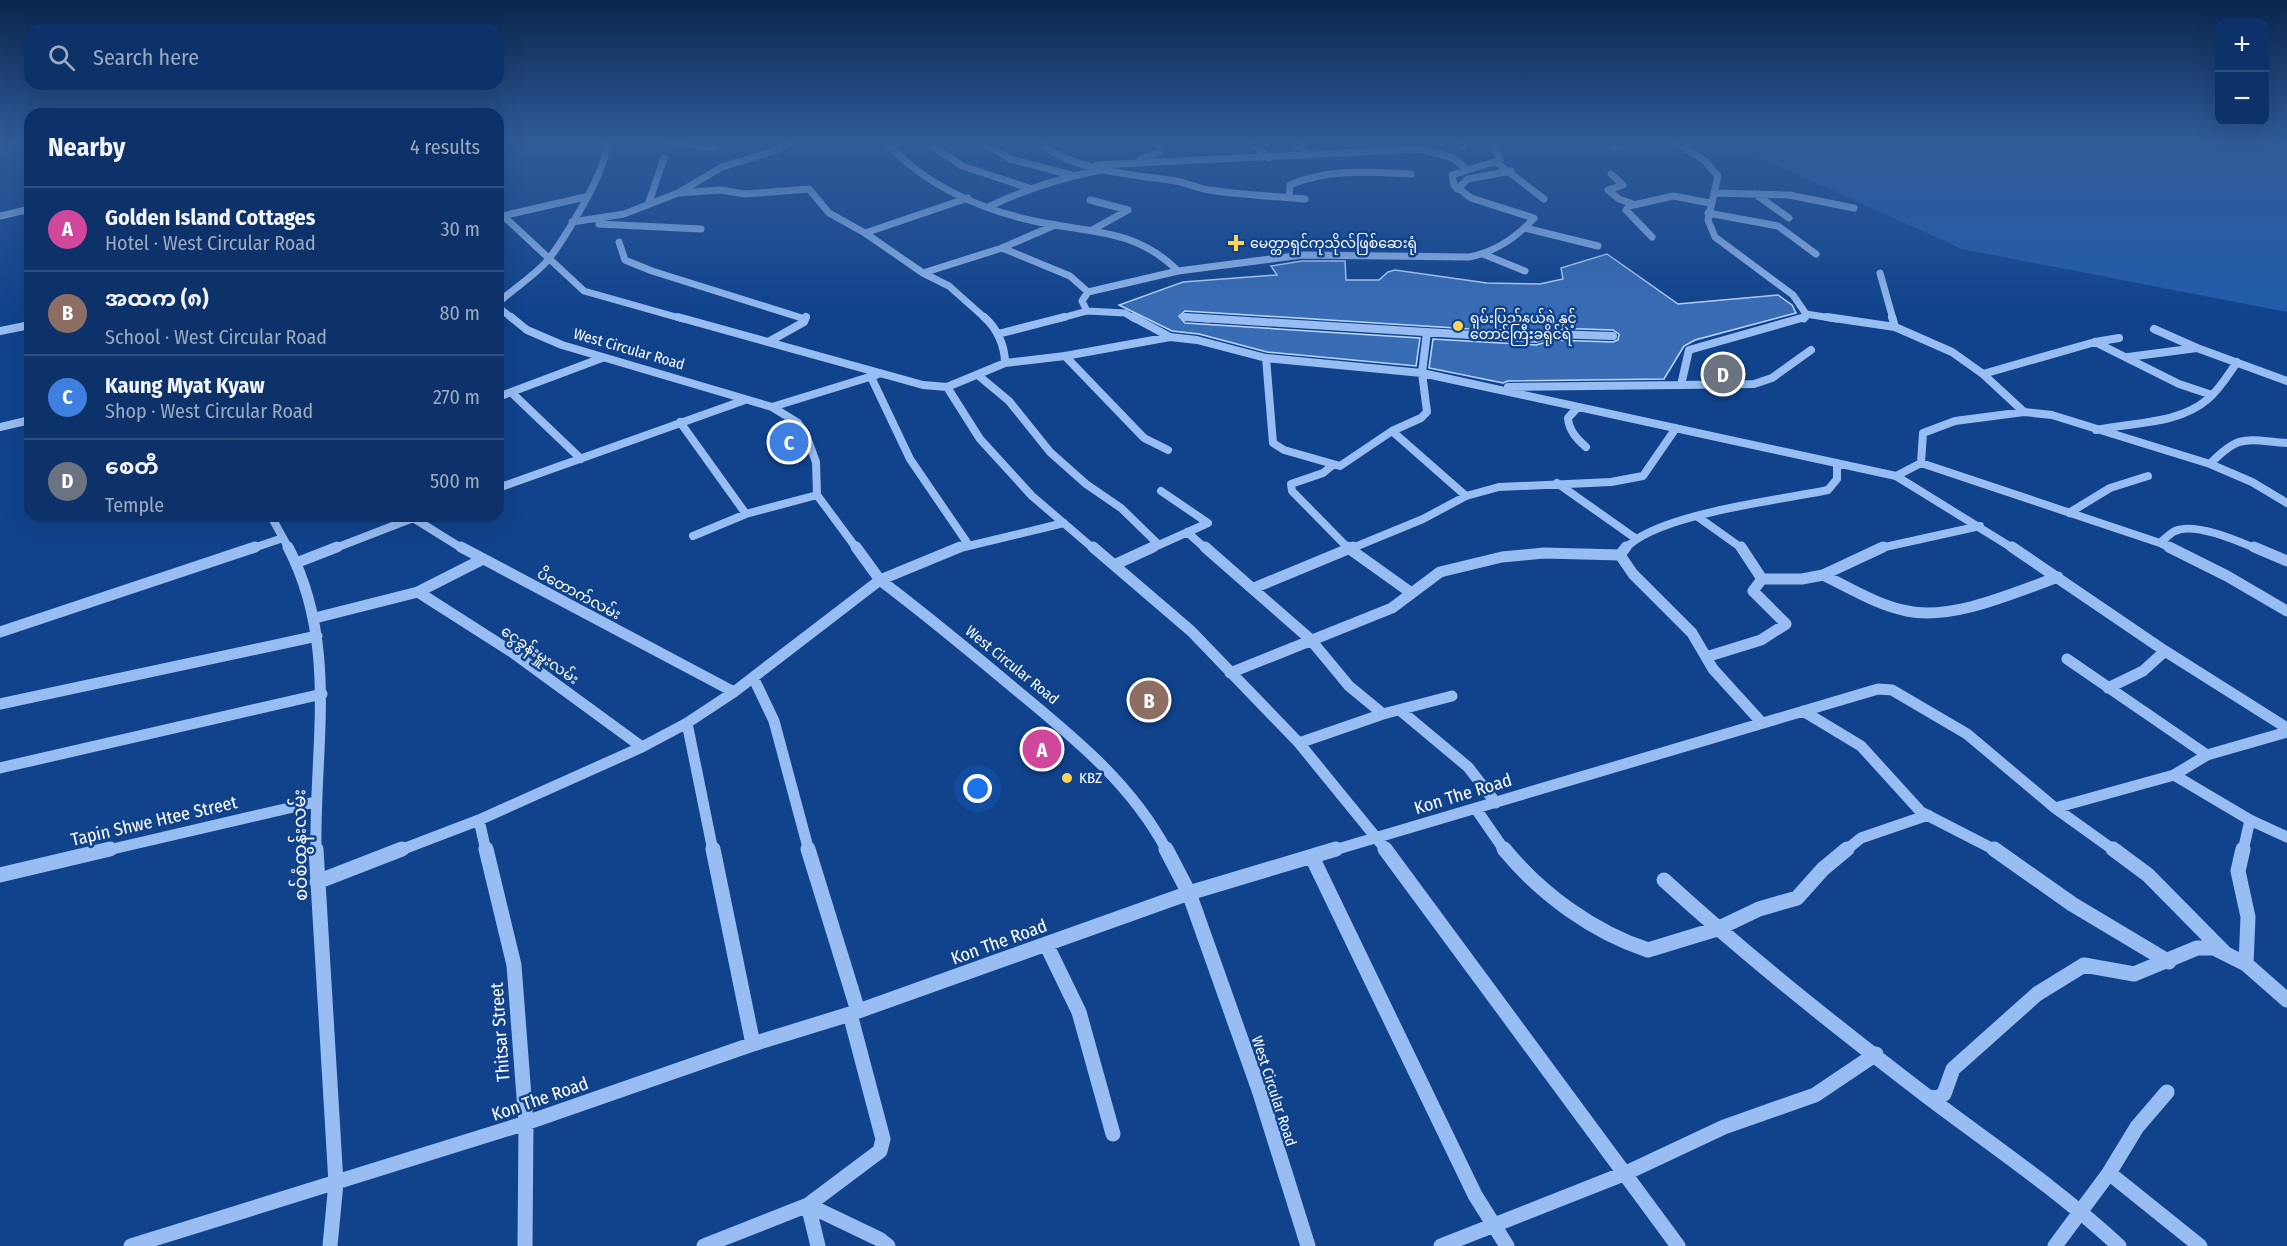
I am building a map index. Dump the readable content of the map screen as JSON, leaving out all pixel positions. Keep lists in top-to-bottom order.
{
  "streets": {
    "street": [
      "West Circular Road",
      "ပိတောက်လမ်း",
      "ငွေခွန်းမှူးလမ်း",
      "Kon The Road",
      "Tapin Shwe Htee Street",
      "စဝ်စံထွန်းလမ်း",
      "Thitsar Street"
    ]
  },
  "crossings": [
    ["West Circular Road", "Kon The Road"],
    ["Kon The Road", "စဝ်စံထွန်းလမ်း"],
    ["Kon The Road", "Thitsar Street"],
    ["Tapin Shwe Htee Street", "စဝ်စံထွန်းလမ်း"]
  ],
  "places": {
    "health": ["မေတ္တာရှင်ကုသိုလ်ဖြစ်ဆေးရုံ"],
    "other": ["ရှမ်းပြည်နယ်ရဲ နှင့် တောင်ကြီးခရိုင်ရဲ", "KBZ"]
  },
  "page": {
    "map_buttons": ["+", "−"],
    "search": "Search here",
    "heading": ["Nearby", "4 results"],
    "list": [
      {
        "mark": "A",
        "name": "Golden Island Cottages",
        "note": "Hotel · West Circular Road",
        "value": "30 m"
      },
      {
        "mark": "B",
        "name": "အထက (၈)",
        "note": "School · West Circular Road",
        "value": "80 m"
      },
      {
        "mark": "C",
        "name": "Kaung Myat Kyaw",
        "note": "Shop · West Circular Road",
        "value": "270 m"
      },
      {
        "mark": "D",
        "name": "စေတီ",
        "note": "Temple",
        "value": "500 m"
      }
    ],
    "pins": [
      "D",
      "C",
      "B",
      "A"
    ]
  }
}
